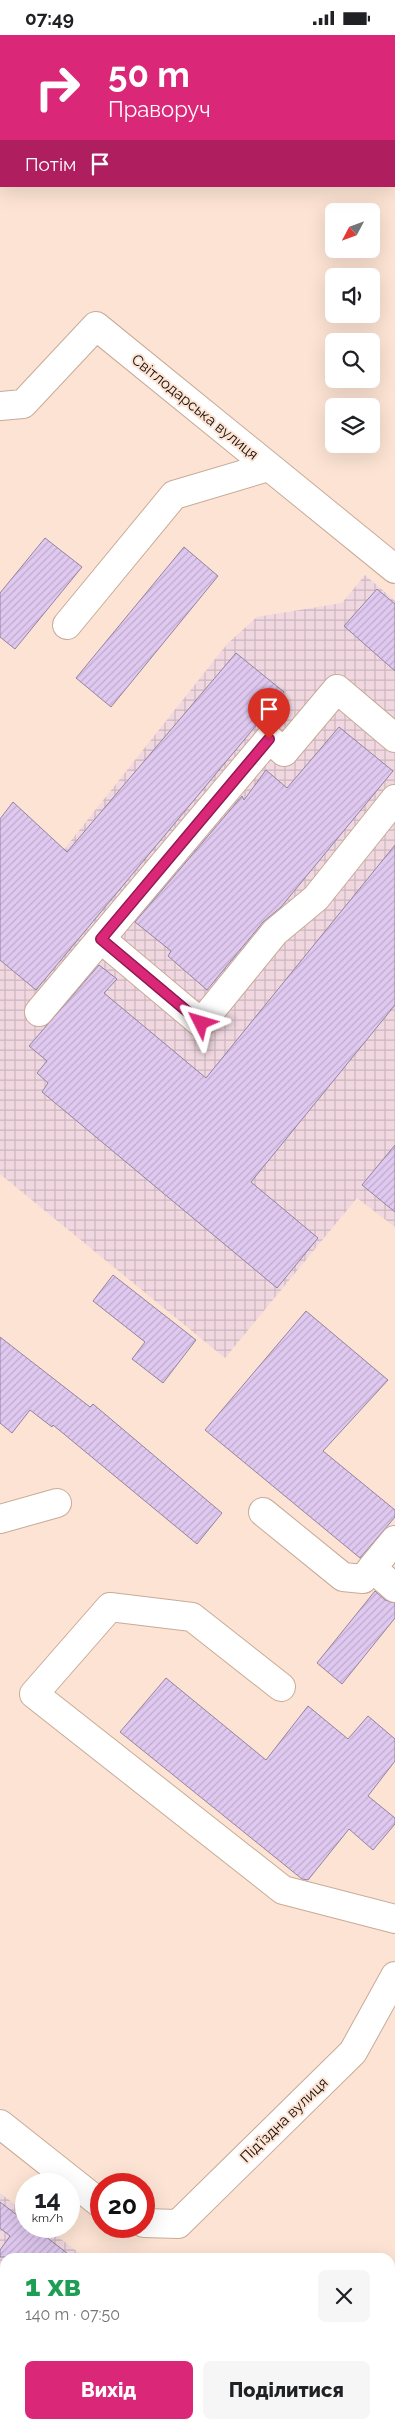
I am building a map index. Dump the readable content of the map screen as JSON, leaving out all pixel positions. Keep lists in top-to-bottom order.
{
  "streets": {
    "street": ["Світлодарська вулиця", "Під’їздна вулиця"]
  },
  "north": "bottom left",
  "page": {
    "status": "07:49",
    "turn": ["50 m", "Праворуч"],
    "then": "Потім",
    "speed": "14 km/h",
    "limit": "20",
    "heading": ["1 хв", "140 m · 07:50"],
    "buttons": ["Вихід", "Поділитися"]
  }
}
